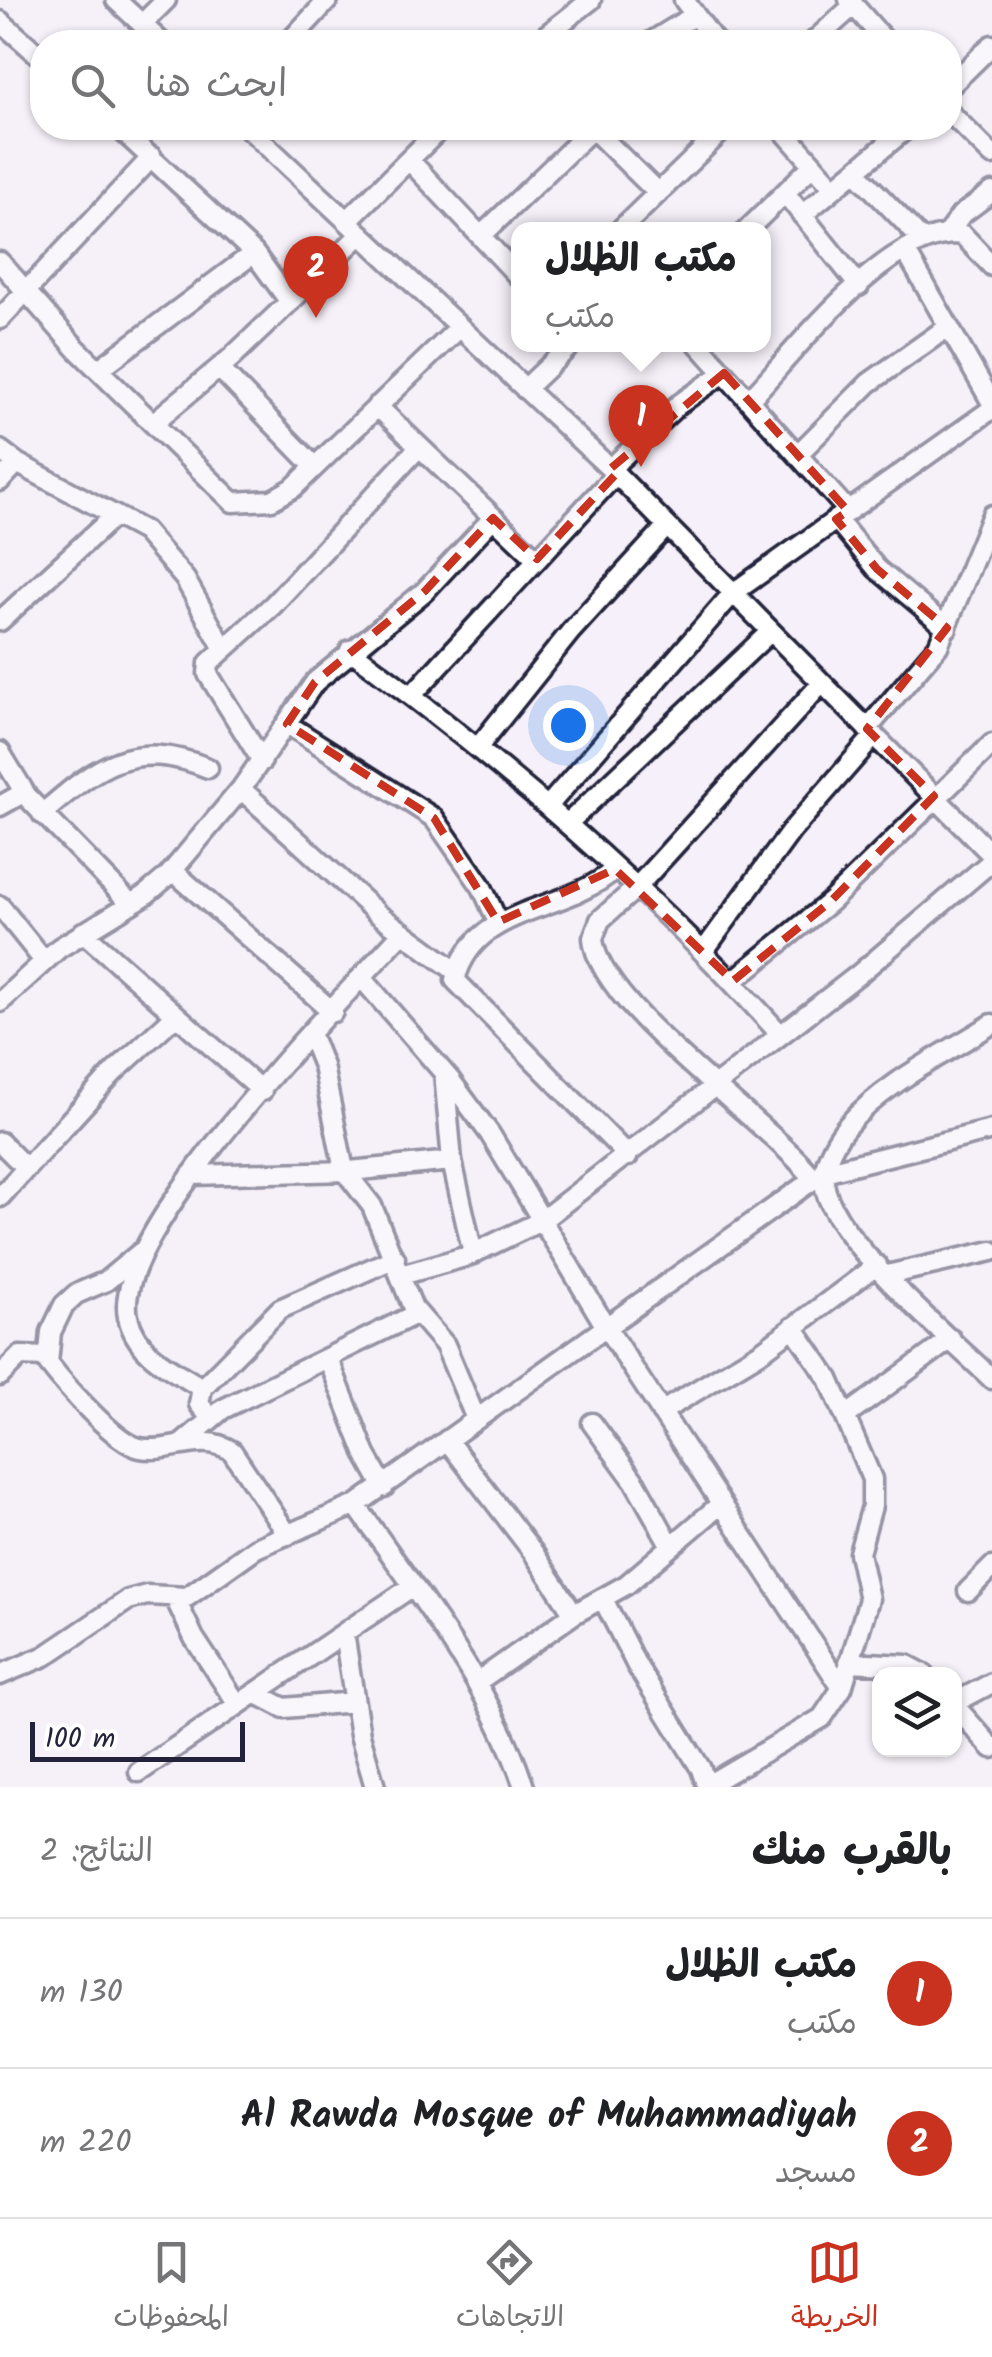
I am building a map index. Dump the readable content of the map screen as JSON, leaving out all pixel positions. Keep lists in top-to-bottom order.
{
  "scale_bar": "100 m",
  "page": {
    "search": "ابحث هنا",
    "popup": ["مكتب الظلال", "مكتب"],
    "pins": ["2", "1"],
    "scale": "100 m",
    "heading": ["بالقرب منك", "النتائج: 2"],
    "list": [
      {
        "mark": "1",
        "name": "مكتب الظلال",
        "note": "مكتب",
        "value": "130 m"
      },
      {
        "mark": "2",
        "name": "Al Rawda Mosque of Muhammadiyah",
        "note": "مسجد",
        "value": "220 m"
      }
    ],
    "nav": ["الخريطة", "الاتجاهات", "المحفوظات"]
  }
}
